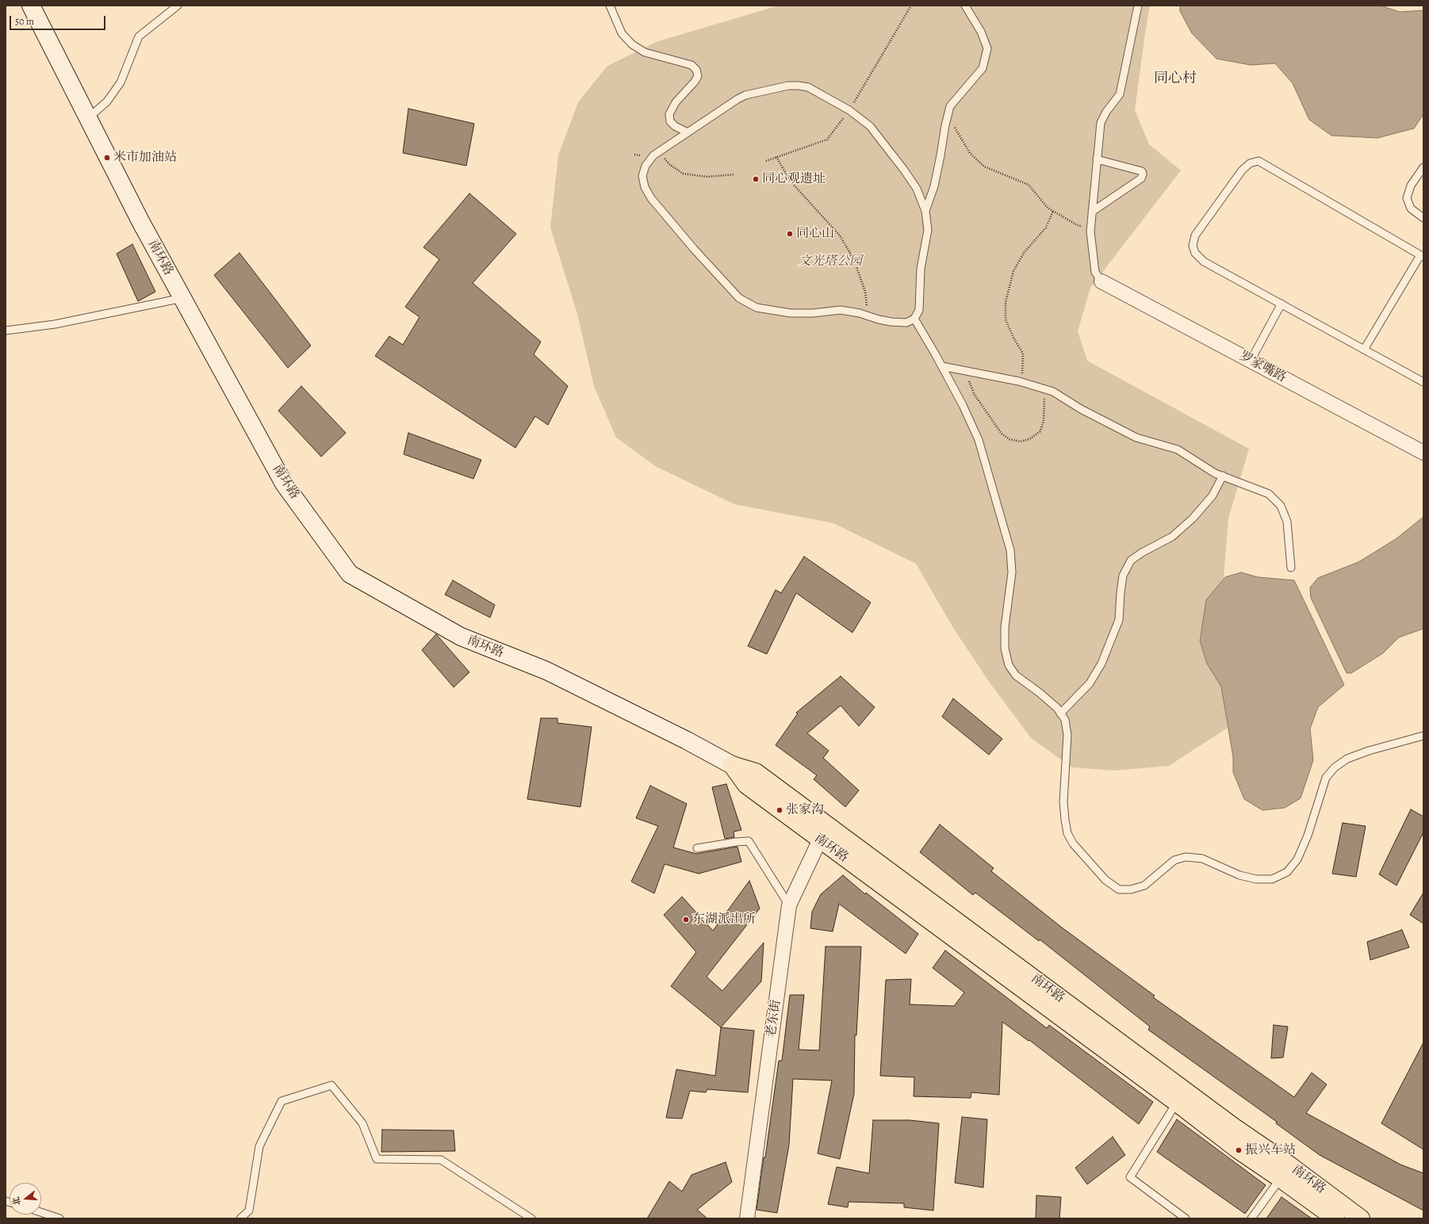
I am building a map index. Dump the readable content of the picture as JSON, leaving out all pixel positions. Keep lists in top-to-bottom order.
{
  "streets": {
    "main road": ["南环路"],
    "street": ["罗家嘴路", "老东街"]
  },
  "crossings": [
    ["南环路", "老东街"]
  ],
  "districts": ["同心村"],
  "parks": ["文光塔公园"],
  "places": [
    "米市加油站",
    "同心观遗址",
    "同心山",
    "张家沟",
    "东湖派出所",
    "振兴车站"
  ],
  "scale_bar": "50 m",
  "north": "left"
}
